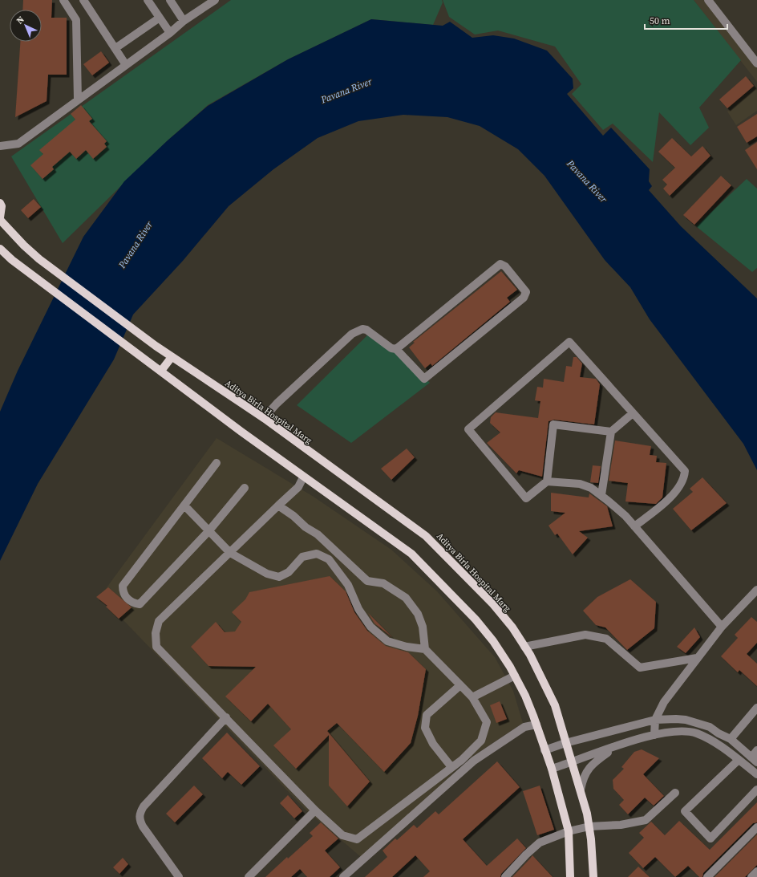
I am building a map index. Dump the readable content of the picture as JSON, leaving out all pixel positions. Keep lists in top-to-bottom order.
{
  "streets": {
    "main road": ["Aditya Birla Hospital Marg"]
  },
  "water": ["Pavana River"],
  "scale_bar": "50 m",
  "north": "top left"
}
